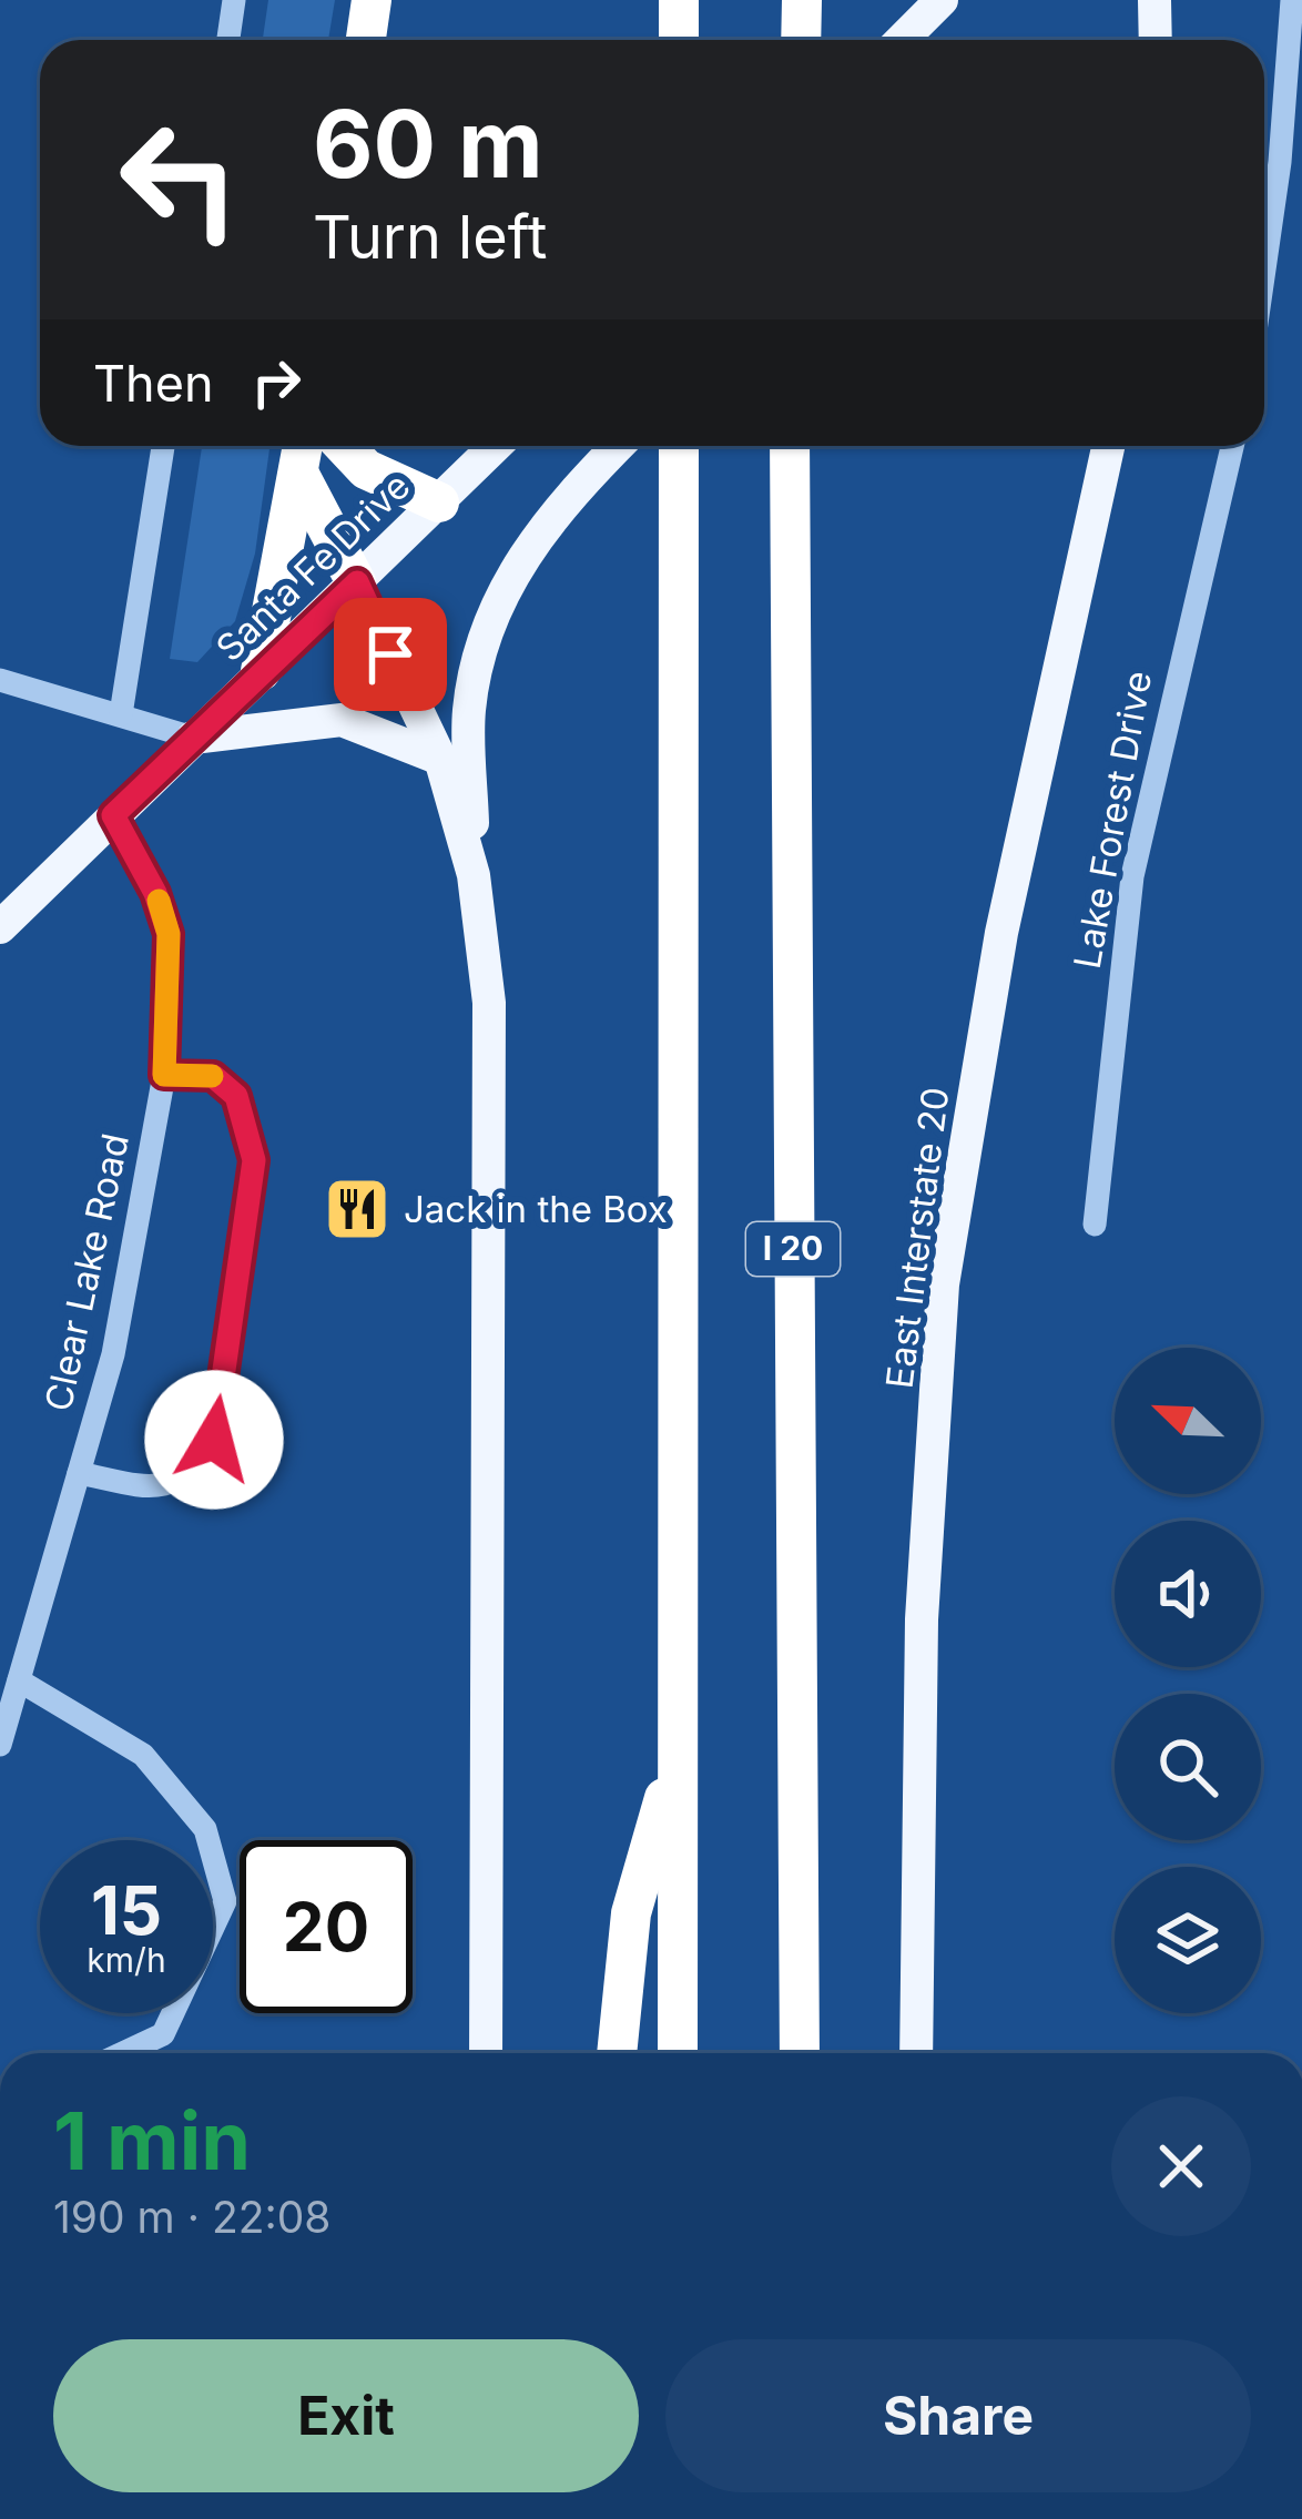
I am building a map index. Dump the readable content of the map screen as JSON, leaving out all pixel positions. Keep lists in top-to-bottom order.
{
  "streets": {
    "highway": ["I 20"],
    "main road": ["Santa Fe Drive", "East Interstate 20"],
    "street": ["Lake Forest Drive", "Clear Lake Road"]
  },
  "crossings": [
    ["Santa Fe Drive", "Clear Lake Road"]
  ],
  "places": {
    "restaurant": ["Jack in the Box"]
  },
  "north": "top left",
  "page": {
    "turn": ["60 m", "Turn left"],
    "then": "Then",
    "speed": "15 km/h",
    "limit": "20",
    "heading": ["1 min", "190 m · 22:08"],
    "buttons": ["Exit", "Share"]
  }
}
